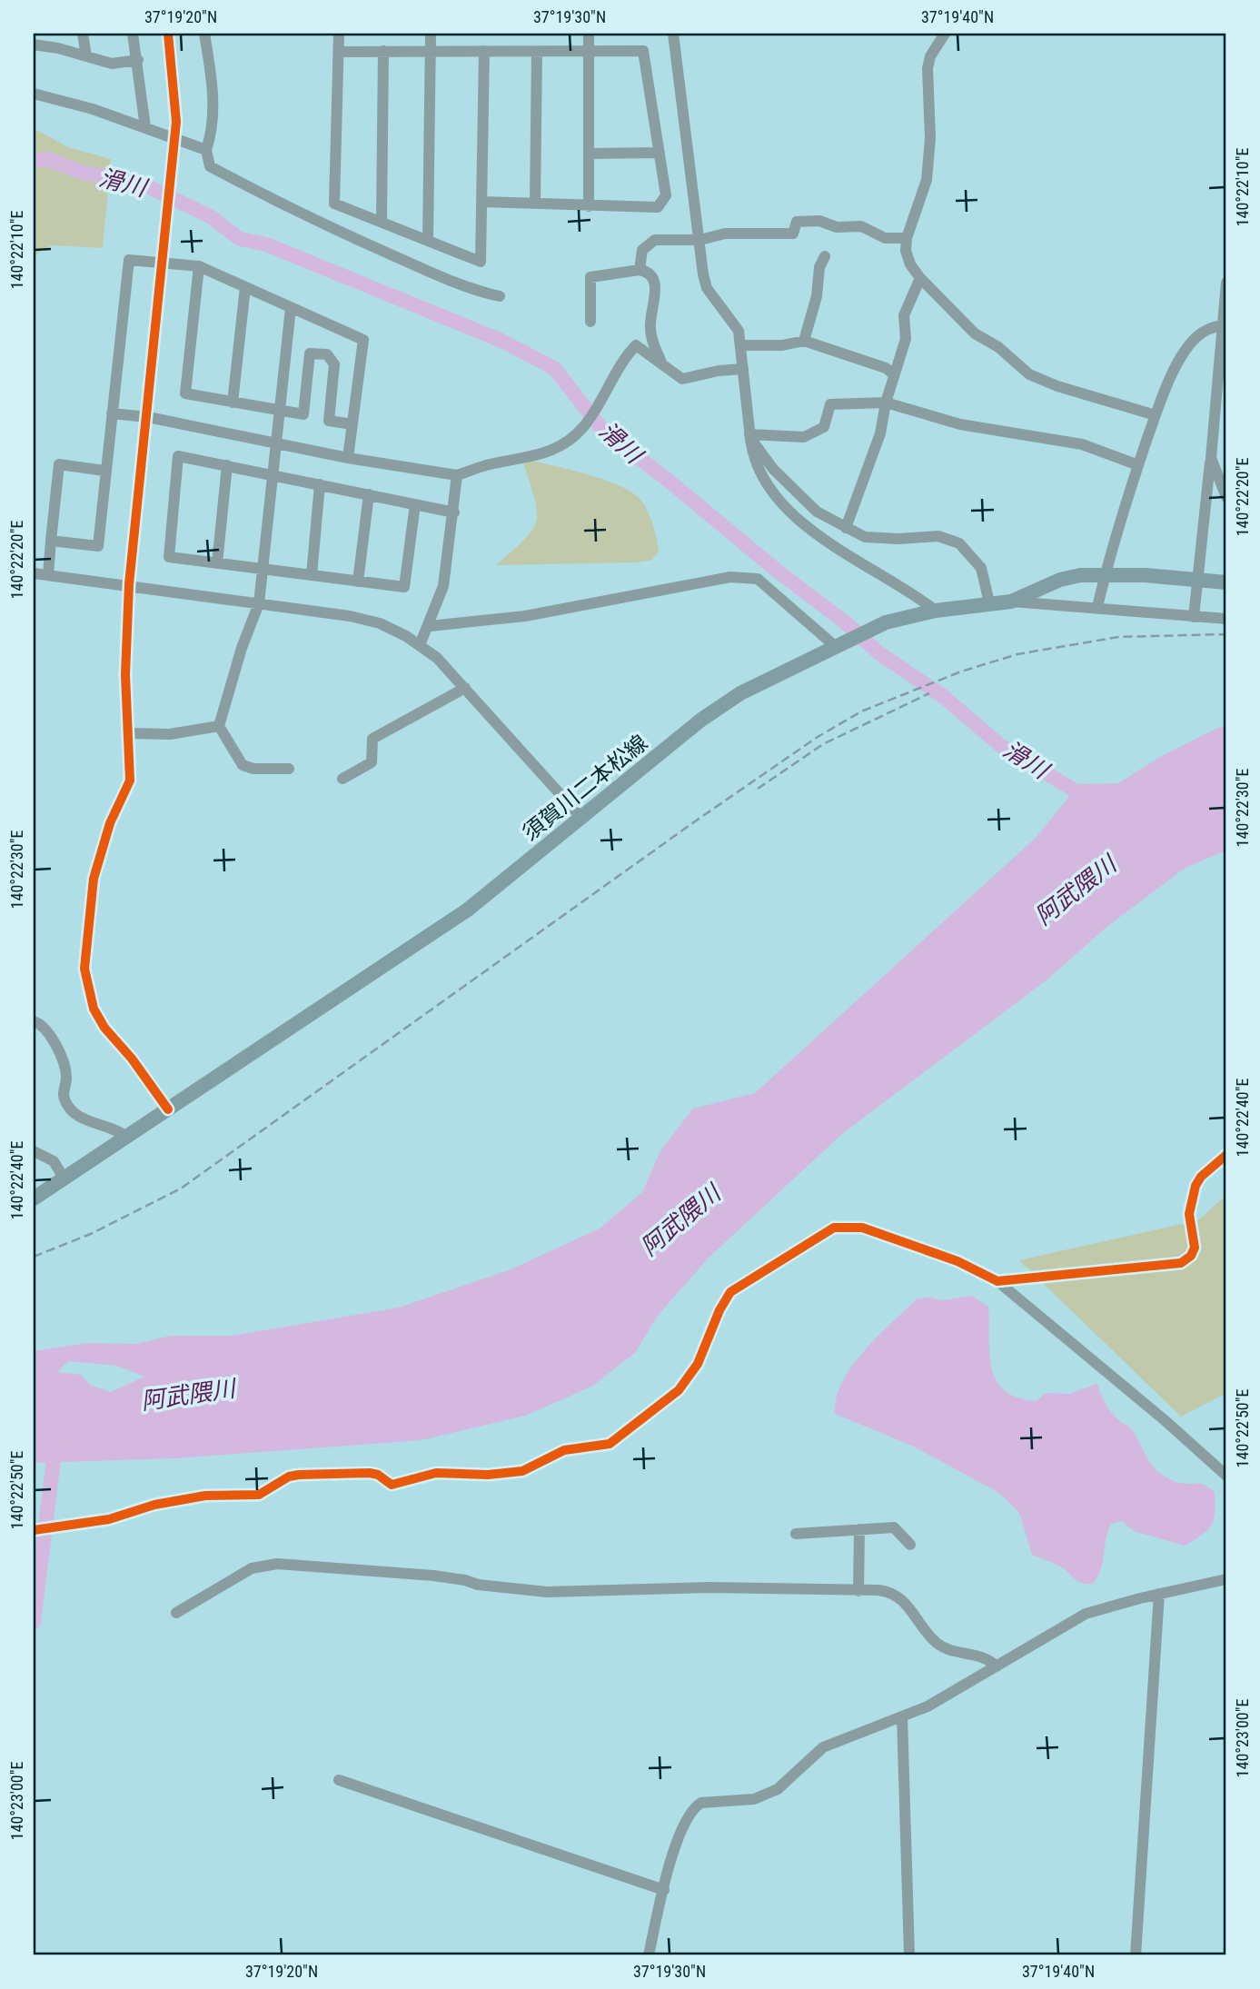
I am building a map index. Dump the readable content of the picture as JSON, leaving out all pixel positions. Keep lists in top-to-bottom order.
{
  "streets": {
    "main road": ["須賀川二本松線"]
  },
  "water": ["滑川", "阿武隈川"],
  "coordinates": [
    "37°19'20\"N",
    "37°19'30\"N",
    "37°19'40\"N",
    "140°22'10\"E",
    "140°22'20\"E",
    "140°22'30\"E",
    "140°22'40\"E",
    "140°22'50\"E",
    "140°23'00\"E"
  ]
}
